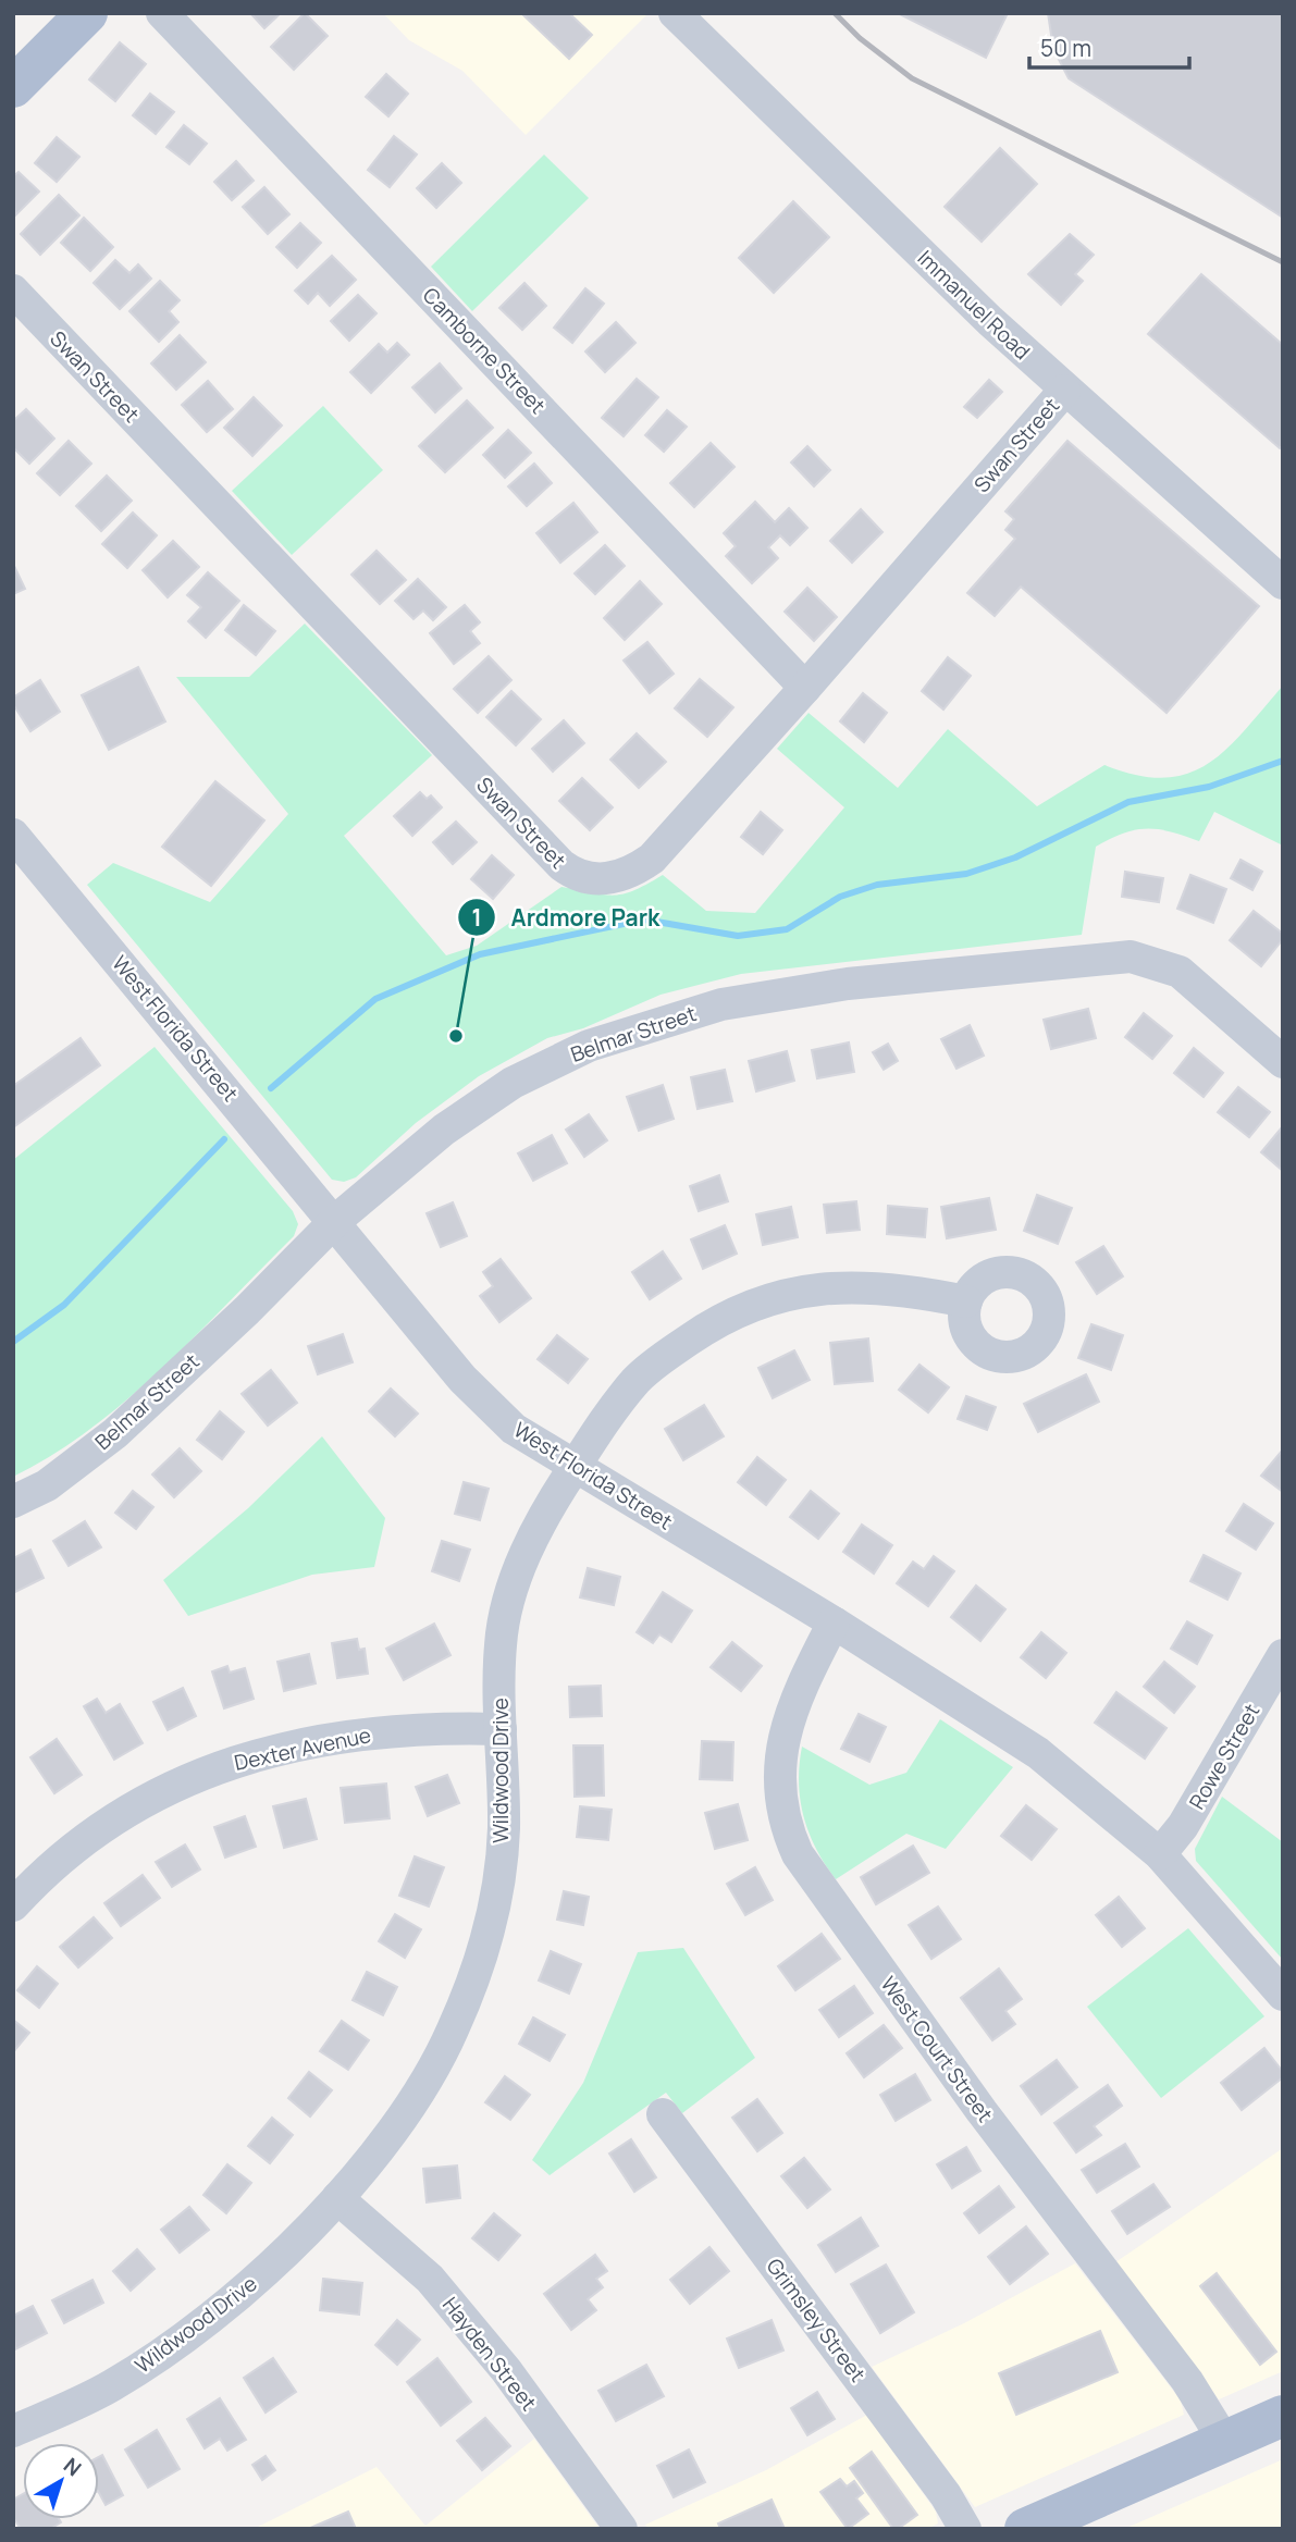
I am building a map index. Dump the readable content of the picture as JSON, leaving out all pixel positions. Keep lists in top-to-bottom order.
{
  "streets": {
    "street": [
      "Immanuel Road",
      "Camborne Street",
      "Swan Street",
      "West Florida Street",
      "Belmar Street",
      "Dexter Avenue",
      "Rowe Street",
      "Wildwood Drive",
      "West Court Street",
      "Grimsley Street",
      "Hayden Street"
    ]
  },
  "crossings": [
    ["Immanuel Road", "Swan Street"],
    ["Camborne Street", "Swan Street"],
    ["West Florida Street", "Belmar Street"],
    ["West Florida Street", "Rowe Street"],
    ["West Florida Street", "Wildwood Drive"],
    ["West Florida Street", "West Court Street"],
    ["Dexter Avenue", "Wildwood Drive"],
    ["Wildwood Drive", "Hayden Street"]
  ],
  "places": ["Ardmore Park"],
  "scale_bar": "50 m",
  "north": "top right"
}
